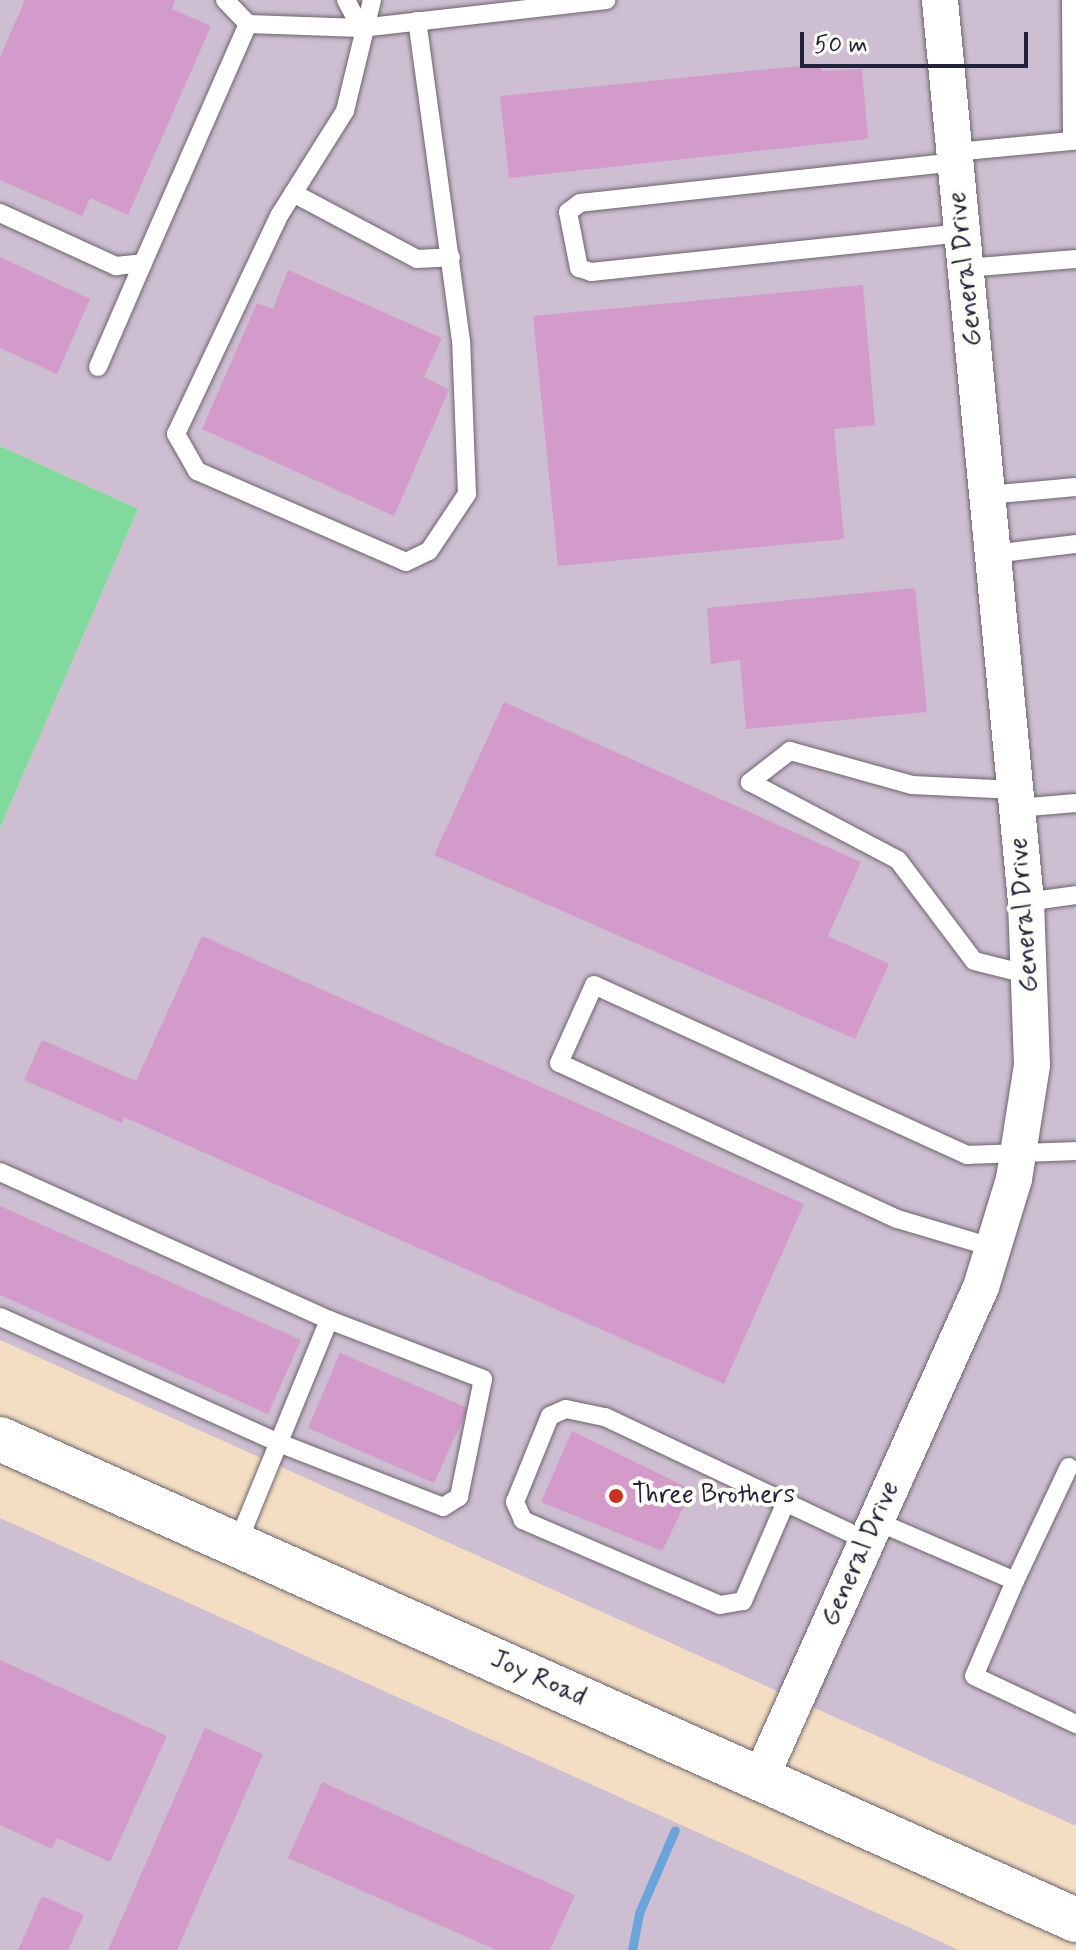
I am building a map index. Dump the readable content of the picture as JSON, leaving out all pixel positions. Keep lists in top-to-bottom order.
{
  "streets": {
    "street": ["General Drive", "Joy Road"]
  },
  "crossings": [
    ["General Drive", "Joy Road"]
  ],
  "places": ["Three Brothers"],
  "scale_bar": "50 m"
}
